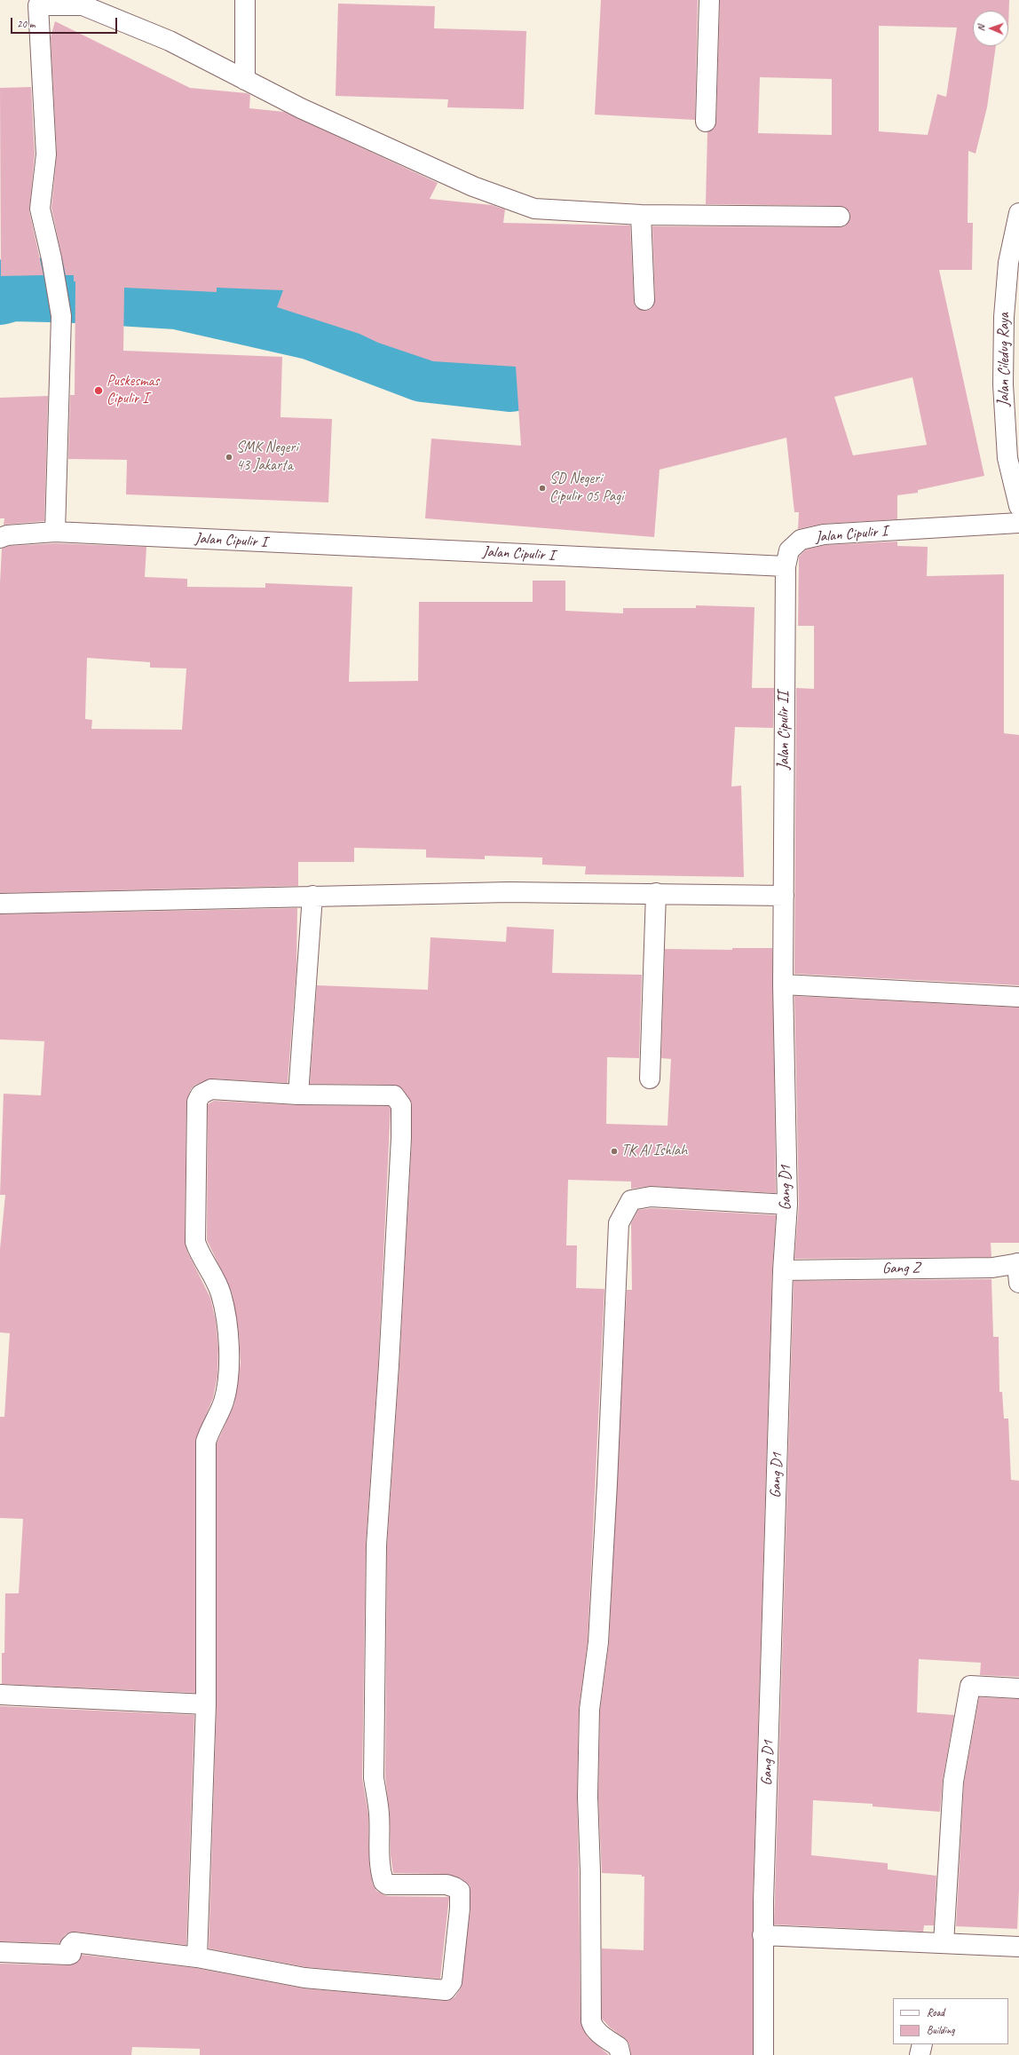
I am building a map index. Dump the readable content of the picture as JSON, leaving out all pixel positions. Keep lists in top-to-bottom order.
{
  "streets": {
    "street": [
      "Jalan Ciledug Raya",
      "Jalan Cipulir I",
      "Jalan Cipulir II",
      "Gang D1",
      "Gang Z"
    ]
  },
  "crossings": [
    ["Jalan Cipulir I", "Jalan Cipulir II"],
    ["Jalan Cipulir II", "Gang D1"],
    ["Gang D1", "Gang Z"]
  ],
  "places": [
    "Puskesmas Cipulir I",
    "SMK Negeri 43 Jakarta",
    "SD Negeri Cipulir 05 Pagi",
    "TK Al Ishlah"
  ],
  "legend": ["Road", "Building"],
  "scale_bar": "20 m",
  "north": "left"
}
